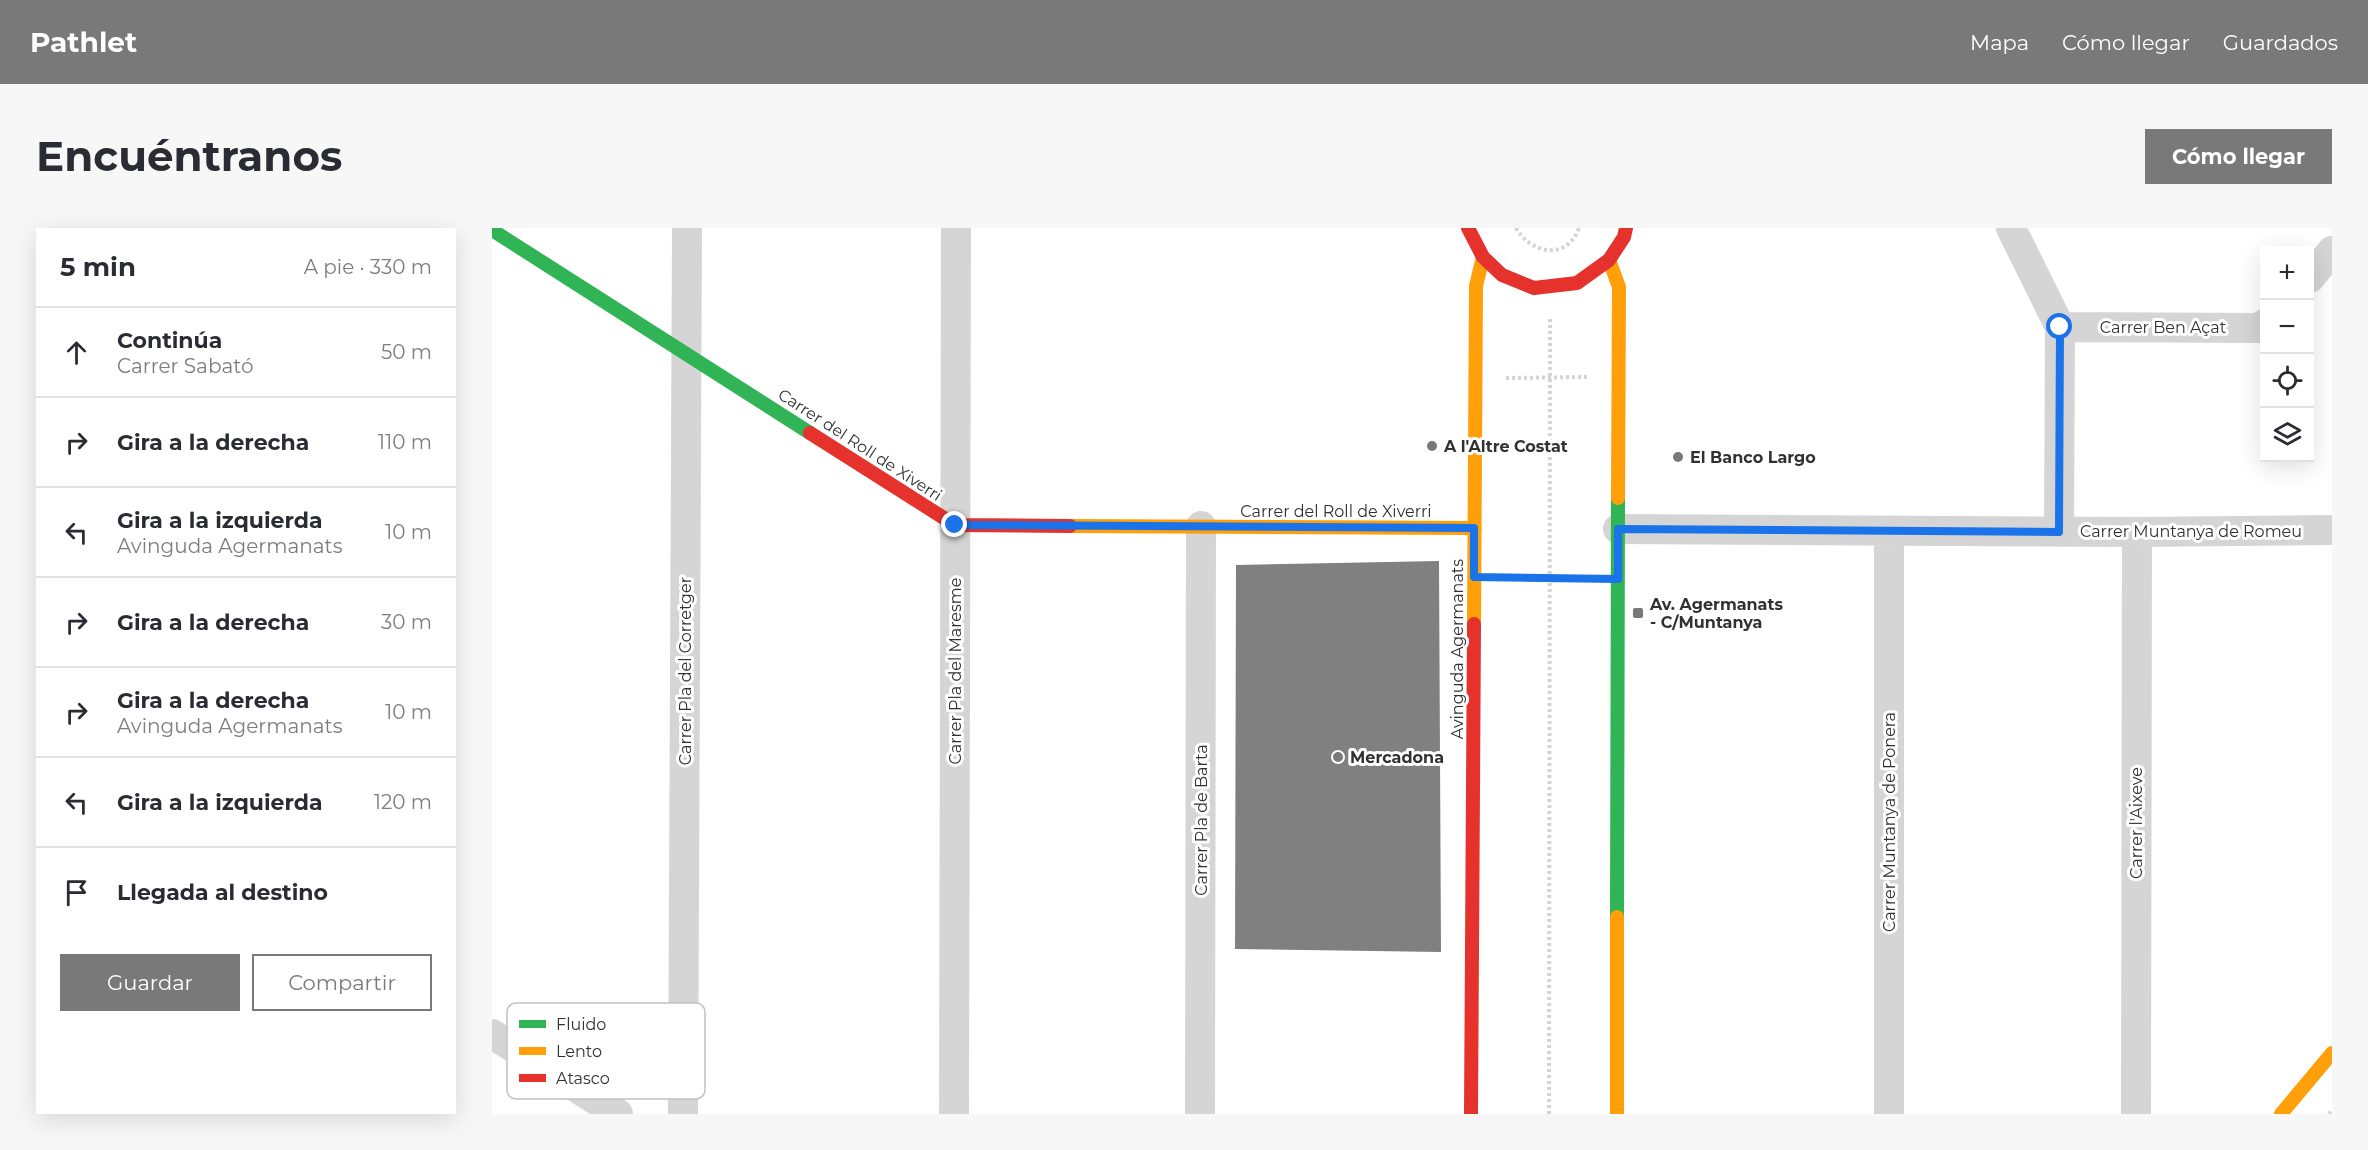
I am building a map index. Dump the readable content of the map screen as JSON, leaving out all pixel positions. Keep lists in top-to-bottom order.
{
  "streets": {
    "street": [
      "Carrer Ben Açat",
      "Carrer del Roll de Xiverri",
      "Carrer Muntanya de Romeu",
      "Avinguda Agermanats",
      "Carrer Pla del Corretger",
      "Carrer Pla del Maresme",
      "Carrer Pla de Barta",
      "Carrer Muntanya de Ponera",
      "Carrer l'Aixeve"
    ]
  },
  "crossings": [
    ["Carrer del Roll de Xiverri", "Avinguda Agermanats"],
    ["Carrer del Roll de Xiverri", "Carrer Pla del Corretger"],
    ["Carrer del Roll de Xiverri", "Carrer Pla del Maresme"],
    ["Carrer del Roll de Xiverri", "Carrer Pla de Barta"],
    ["Carrer Muntanya de Romeu", "Carrer Muntanya de Ponera"],
    ["Carrer Muntanya de Romeu", "Carrer l'Aixeve"]
  ],
  "places": {
    "other": ["A l'Altre Costat", "El Banco Largo", "Mercadona"],
    "transit": ["Av. Agermanats - C/Muntanya"]
  },
  "legend": ["Fluido", "Lento", "Atasco"],
  "page": {
    "header": "Pathlet",
    "nav": ["Mapa", "Cómo llegar", "Guardados"],
    "buttons": [
      "Cómo llegar",
      ["Guardar", "Compartir"]
    ],
    "title": "Encuéntranos",
    "heading": ["5 min", "A pie · 330 m"],
    "map_buttons": ["+", "−"],
    "list": [
      ["Continúa", "Carrer Sabató", "50 m"],
      ["Gira a la derecha", "110 m"],
      ["Gira a la izquierda", "Avinguda Agermanats", "10 m"],
      ["Gira a la derecha", "30 m"],
      ["Gira a la derecha", "Avinguda Agermanats", "10 m"],
      ["Gira a la izquierda", "120 m"],
      "Llegada al destino"
    ]
  }
}
